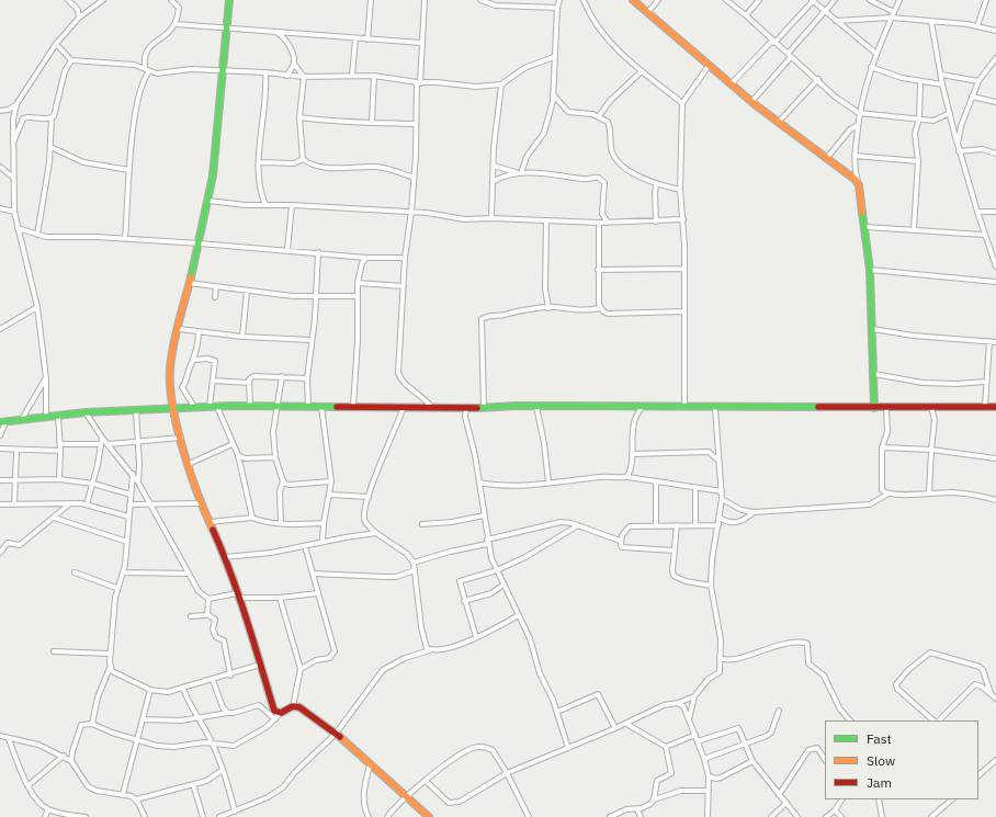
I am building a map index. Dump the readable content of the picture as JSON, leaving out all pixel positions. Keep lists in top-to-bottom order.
{
  "legend": ["Fast", "Slow", "Jam"]
}
